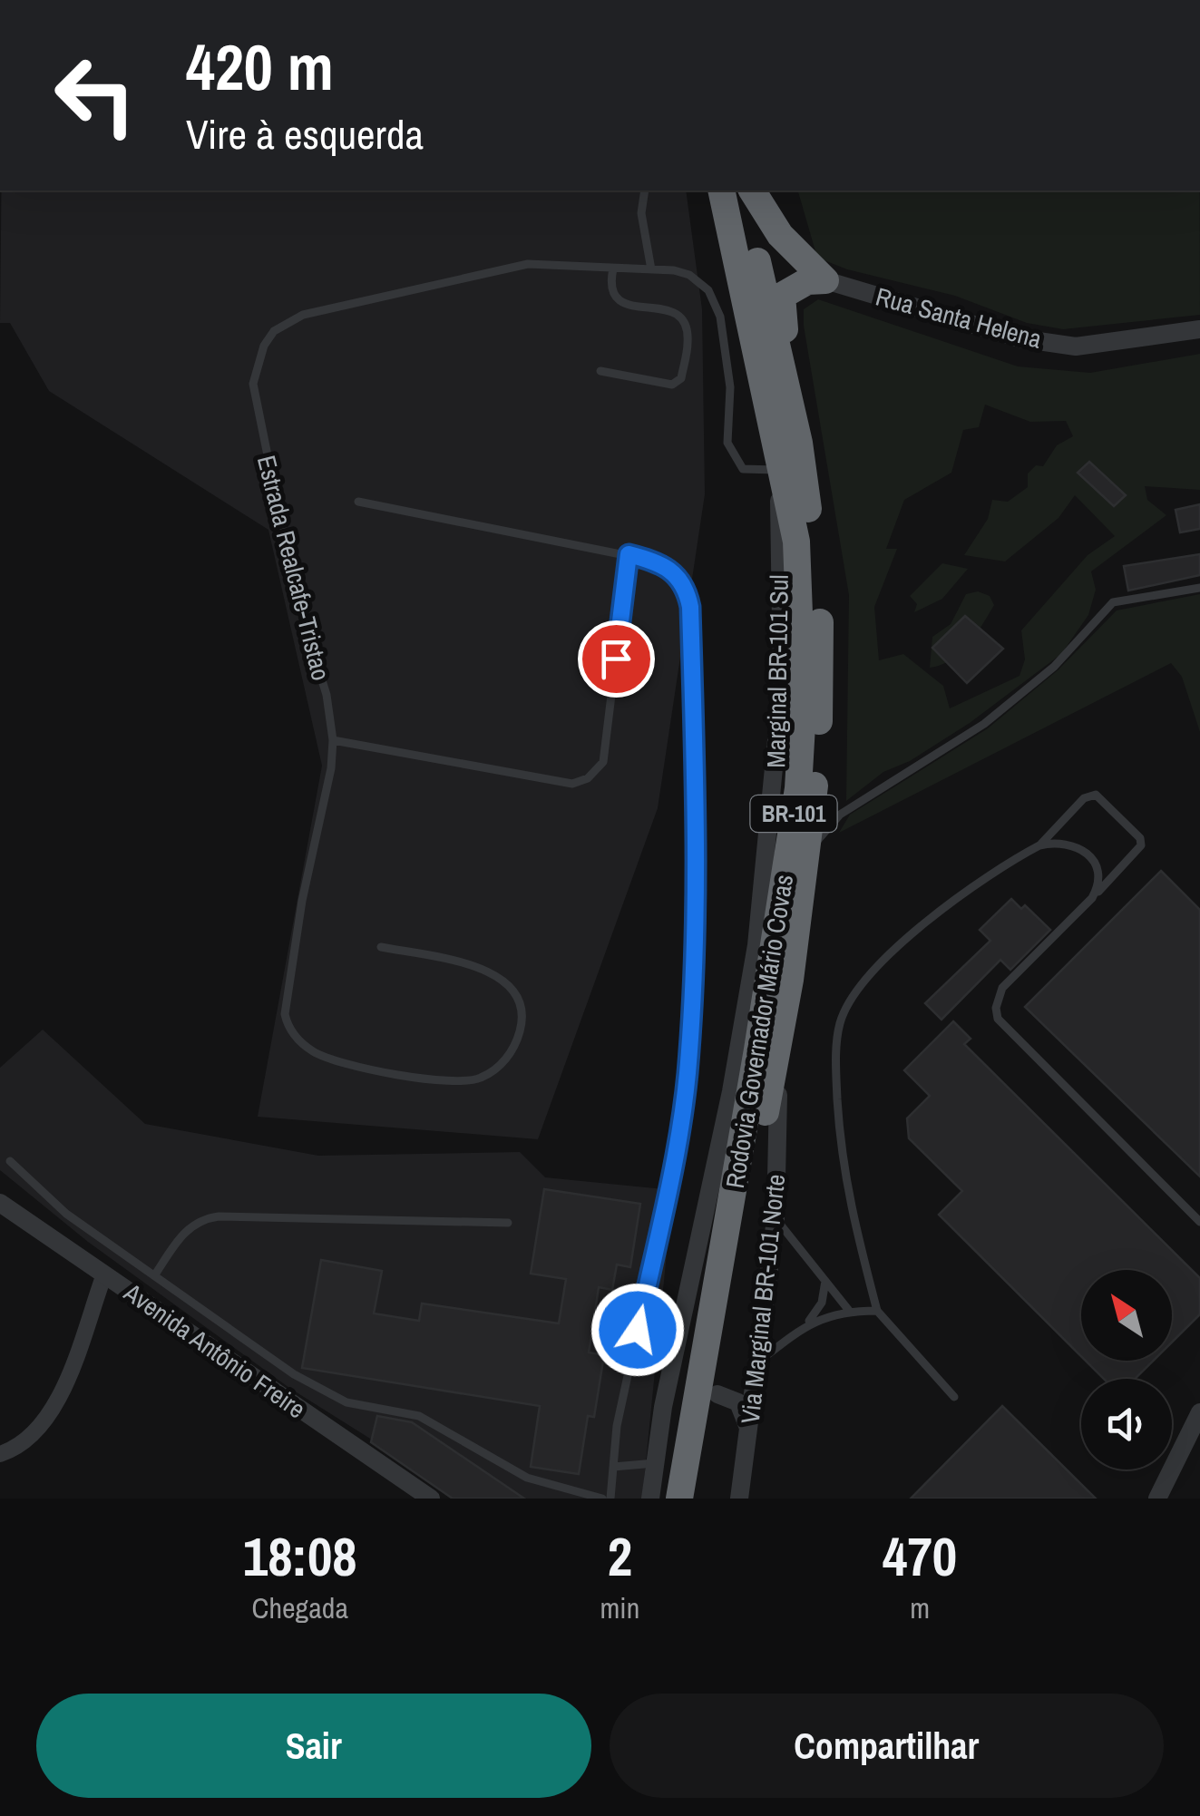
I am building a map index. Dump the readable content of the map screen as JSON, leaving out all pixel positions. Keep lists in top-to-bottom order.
{
  "streets": {
    "highway": ["BR-101", "Rodovia Governador Mário Covas"],
    "street": [
      "Rua Santa Helena",
      "Marginal BR-101 Sul",
      "Via Marginal BR-101 Norte",
      "Avenida Antônio Freire"
    ],
    "lane": ["Estrada Realcafe-Tristao"]
  },
  "crossings": [
    ["Estrada Realcafe-Tristao", "Marginal BR-101 Sul"],
    ["Estrada Realcafe-Tristao", "Rodovia Governador Mário Covas"],
    ["Marginal BR-101 Sul", "Rodovia Governador Mário Covas"],
    ["Rodovia Governador Mário Covas", "Via Marginal BR-101 Norte"]
  ],
  "north": "top left",
  "page": {
    "turn": ["420 m", "Vire à esquerda"],
    "eta": [
      "18:08",
      "Chegada",
      "2",
      "min",
      "470",
      "m"
    ],
    "buttons": ["Sair", "Compartilhar"]
  }
}
